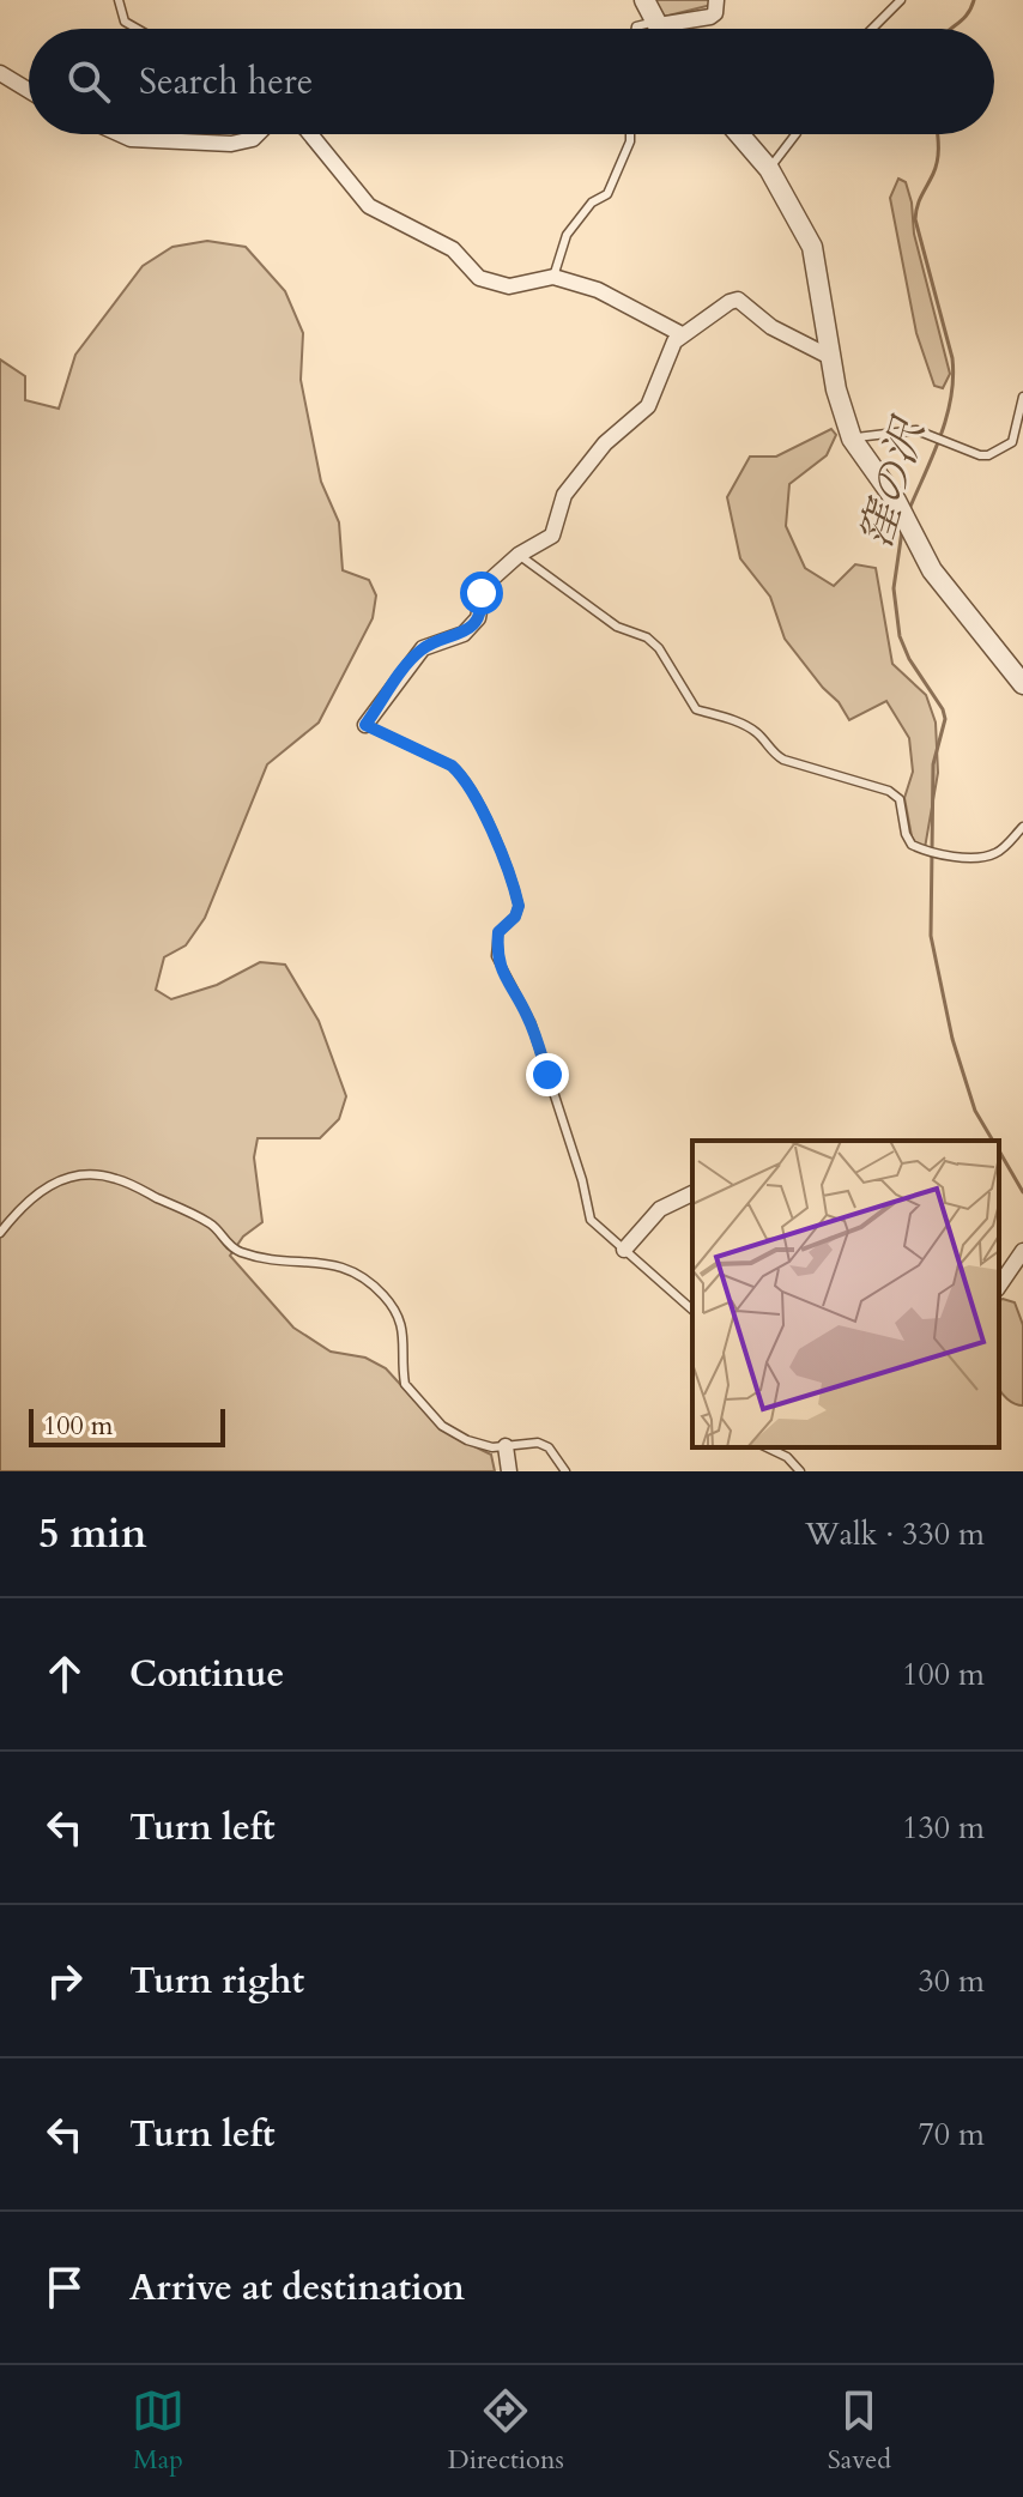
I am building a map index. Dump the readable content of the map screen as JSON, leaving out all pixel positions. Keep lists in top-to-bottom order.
{
  "water": ["窪の沢"],
  "scale_bar": "100 m",
  "page": {
    "search": "Search here",
    "scale": "100 m",
    "heading": ["5 min", "Walk · 330 m"],
    "list": [
      ["Continue", "100 m"],
      ["Turn left", "130 m"],
      ["Turn right", "30 m"],
      ["Turn left", "70 m"],
      "Arrive at destination"
    ],
    "nav": ["Map", "Directions", "Saved"]
  }
}
